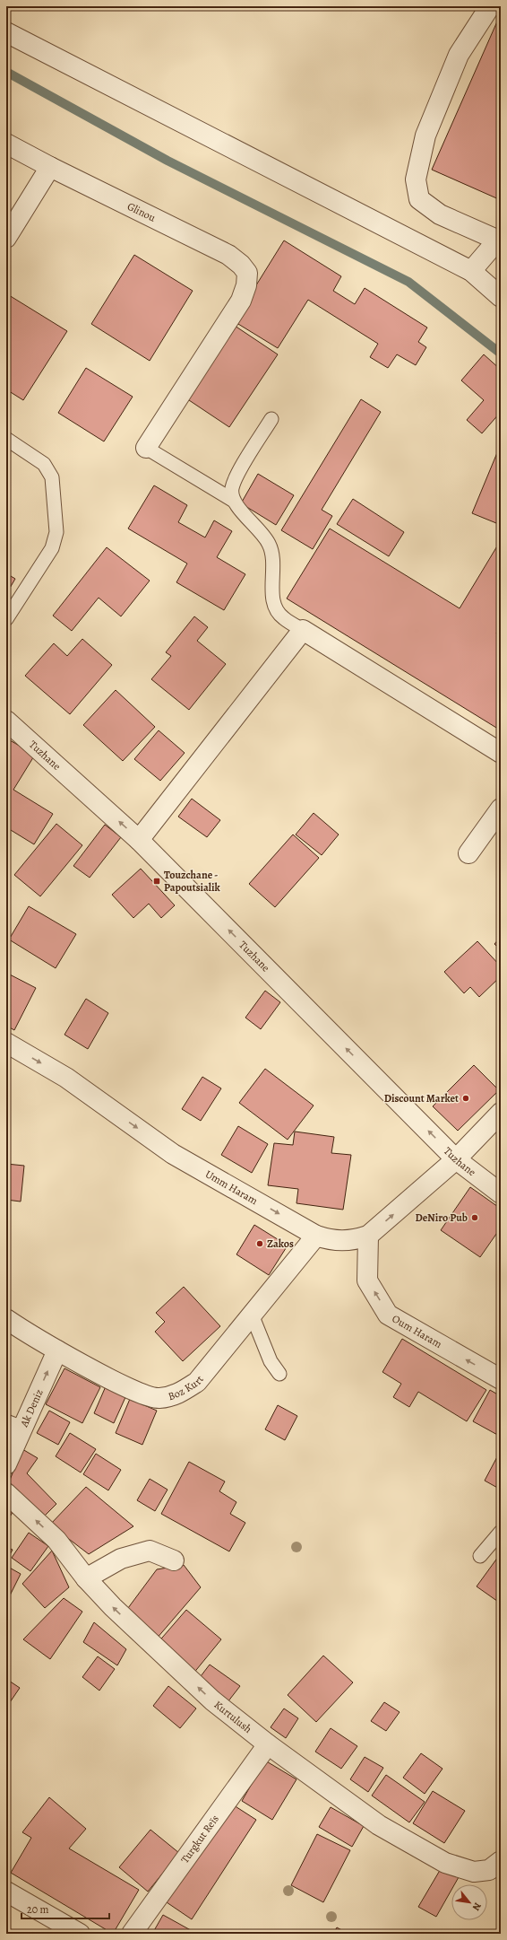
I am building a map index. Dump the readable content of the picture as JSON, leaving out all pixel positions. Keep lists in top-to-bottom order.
{
  "streets": {
    "street": [
      "Glinou",
      "Tuzhane",
      "Umm Haram",
      "Oum Haram",
      "Boz Kurt",
      "Ak Deniz",
      "Kurtulush",
      "Turgkut Reïs"
    ]
  },
  "crossings": [
    ["Tuzhane", "Umm Haram"],
    ["Umm Haram", "Oum Haram"],
    ["Umm Haram", "Boz Kurt"],
    ["Boz Kurt", "Ak Deniz"],
    ["Kurtulush", "Turgkut Reïs"]
  ],
  "one_way": [
    "Tuzhane",
    "Umm Haram",
    "Oum Haram",
    "Ak Deniz",
    "Kurtulush"
  ],
  "places": {
    "transit": ["Touzchane - Papoutsialik"],
    "other": ["Discount Market", "DeNiro Pub", "Zakos"]
  },
  "scale_bar": "20 m",
  "north": "bottom right"
}
